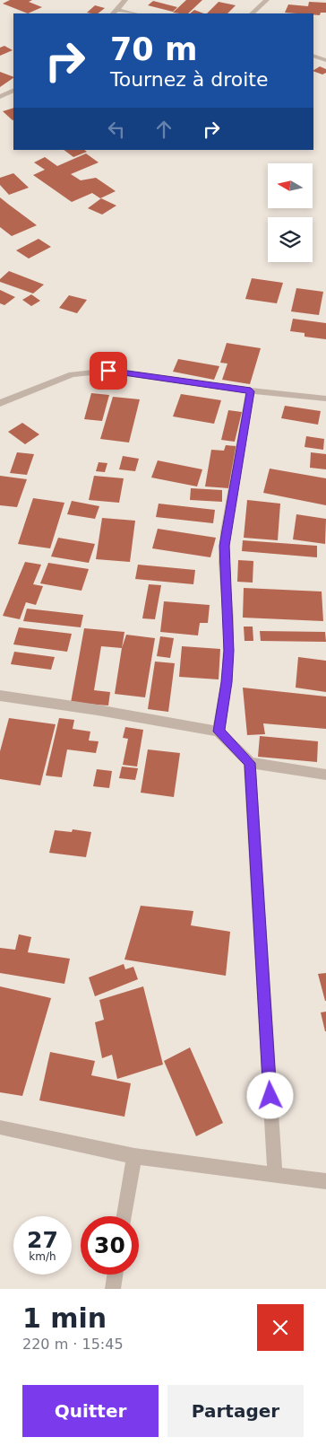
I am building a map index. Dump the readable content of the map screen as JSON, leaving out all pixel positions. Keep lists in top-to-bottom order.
{
  "north": "left",
  "page": {
    "turn": ["70 m", "Tournez à droite"],
    "speed": "27 km/h",
    "limit": "30",
    "heading": ["1 min", "220 m · 15:45"],
    "buttons": ["Quitter", "Partager"]
  }
}
